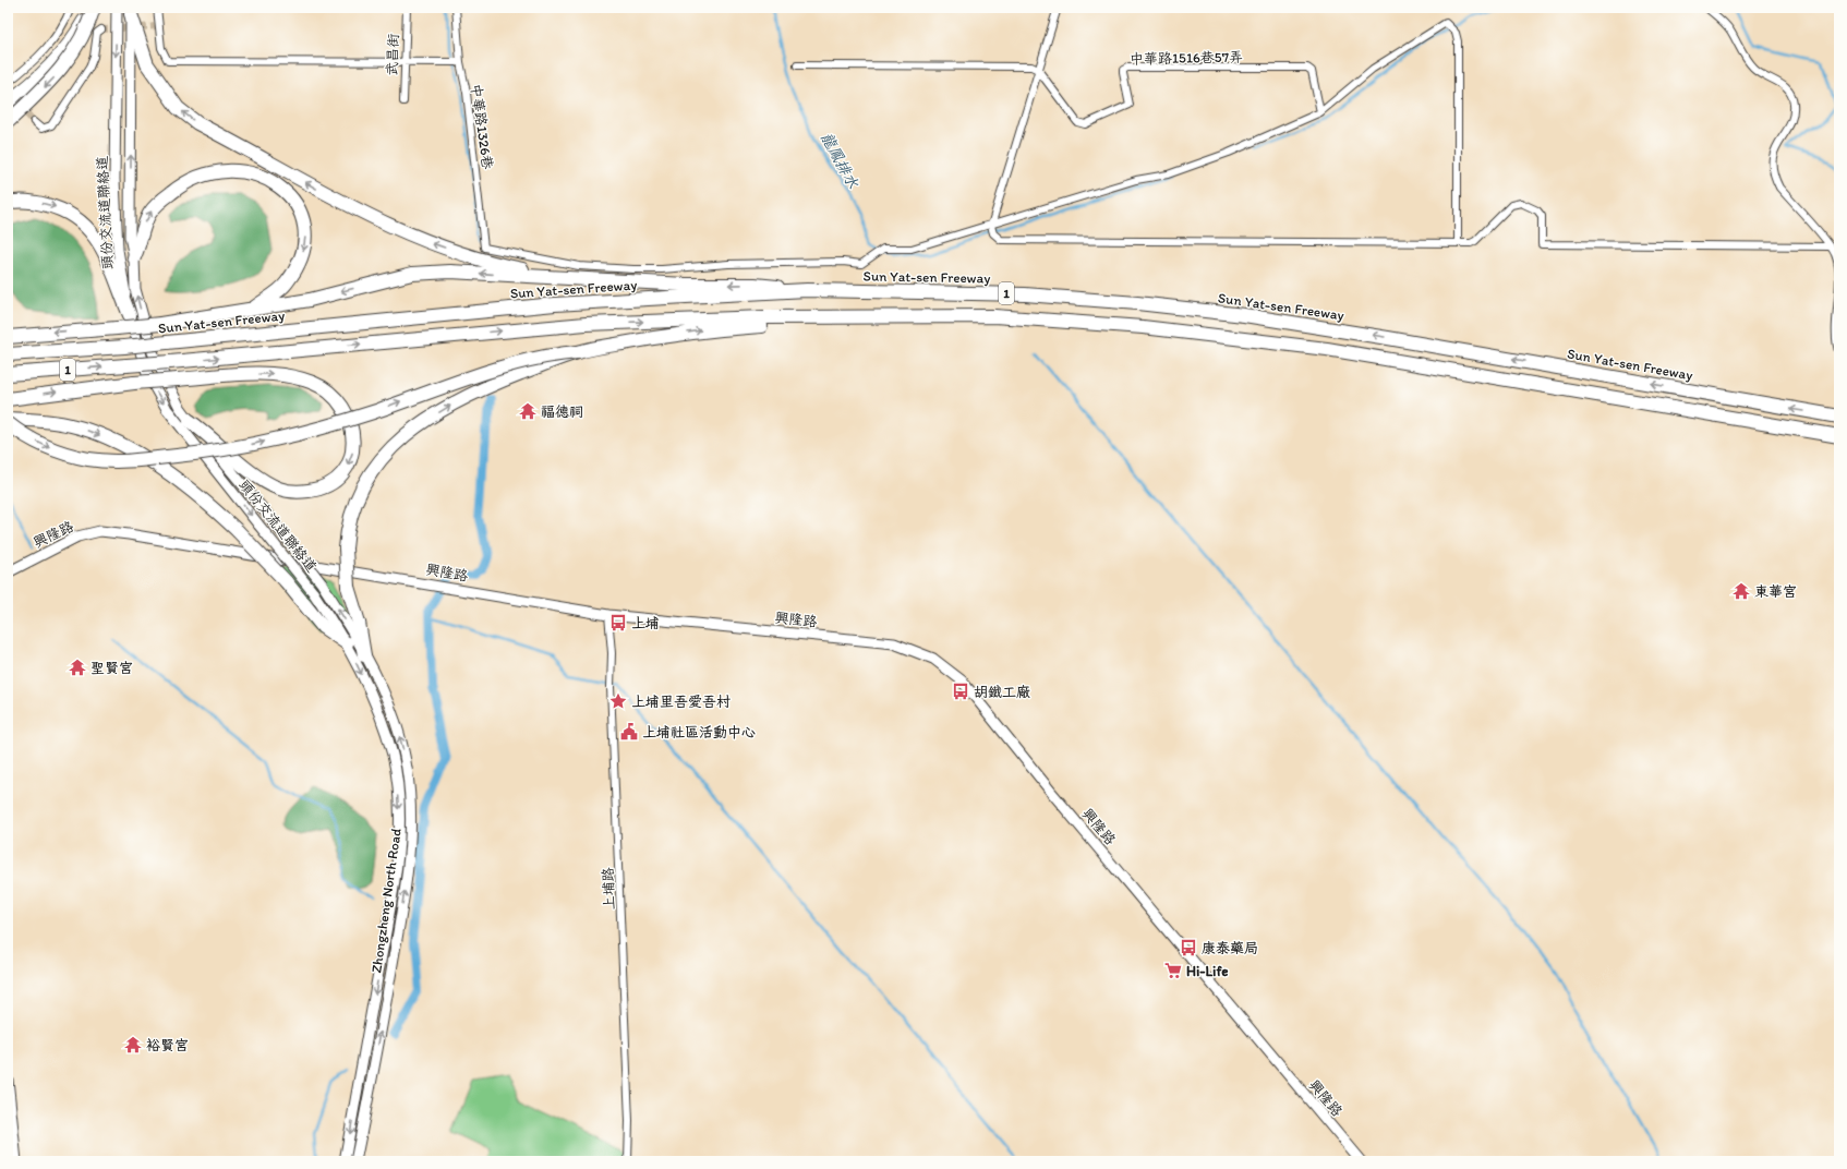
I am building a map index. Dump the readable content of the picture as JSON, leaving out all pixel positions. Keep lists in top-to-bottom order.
{
  "streets": {
    "highway": ["Sun Yat-sen Freeway", "1"],
    "main road": ["頭份交流道聯絡道", "興隆路", "Zhongzheng North Road"],
    "street": [
      "武昌街",
      "中華路1516巷57弄",
      "中華路1326巷",
      "上埔路"
    ]
  },
  "crossings": [
    ["頭份交流道聯絡道", "Zhongzheng North Road"],
    ["興隆路", "上埔路"]
  ],
  "water": ["龍鳳排水"],
  "places": {
    "temple": [
      "福德祠",
      "東華宮",
      "聖賢宮",
      "裕賢宮"
    ],
    "bus stop": ["上埔", "胡鐵工廠", "康泰藥局"],
    "place": ["上埔里吾愛吾村"],
    "public building": ["上埔社區活動中心"],
    "supermarket": ["Hi-Life"]
  }
}
